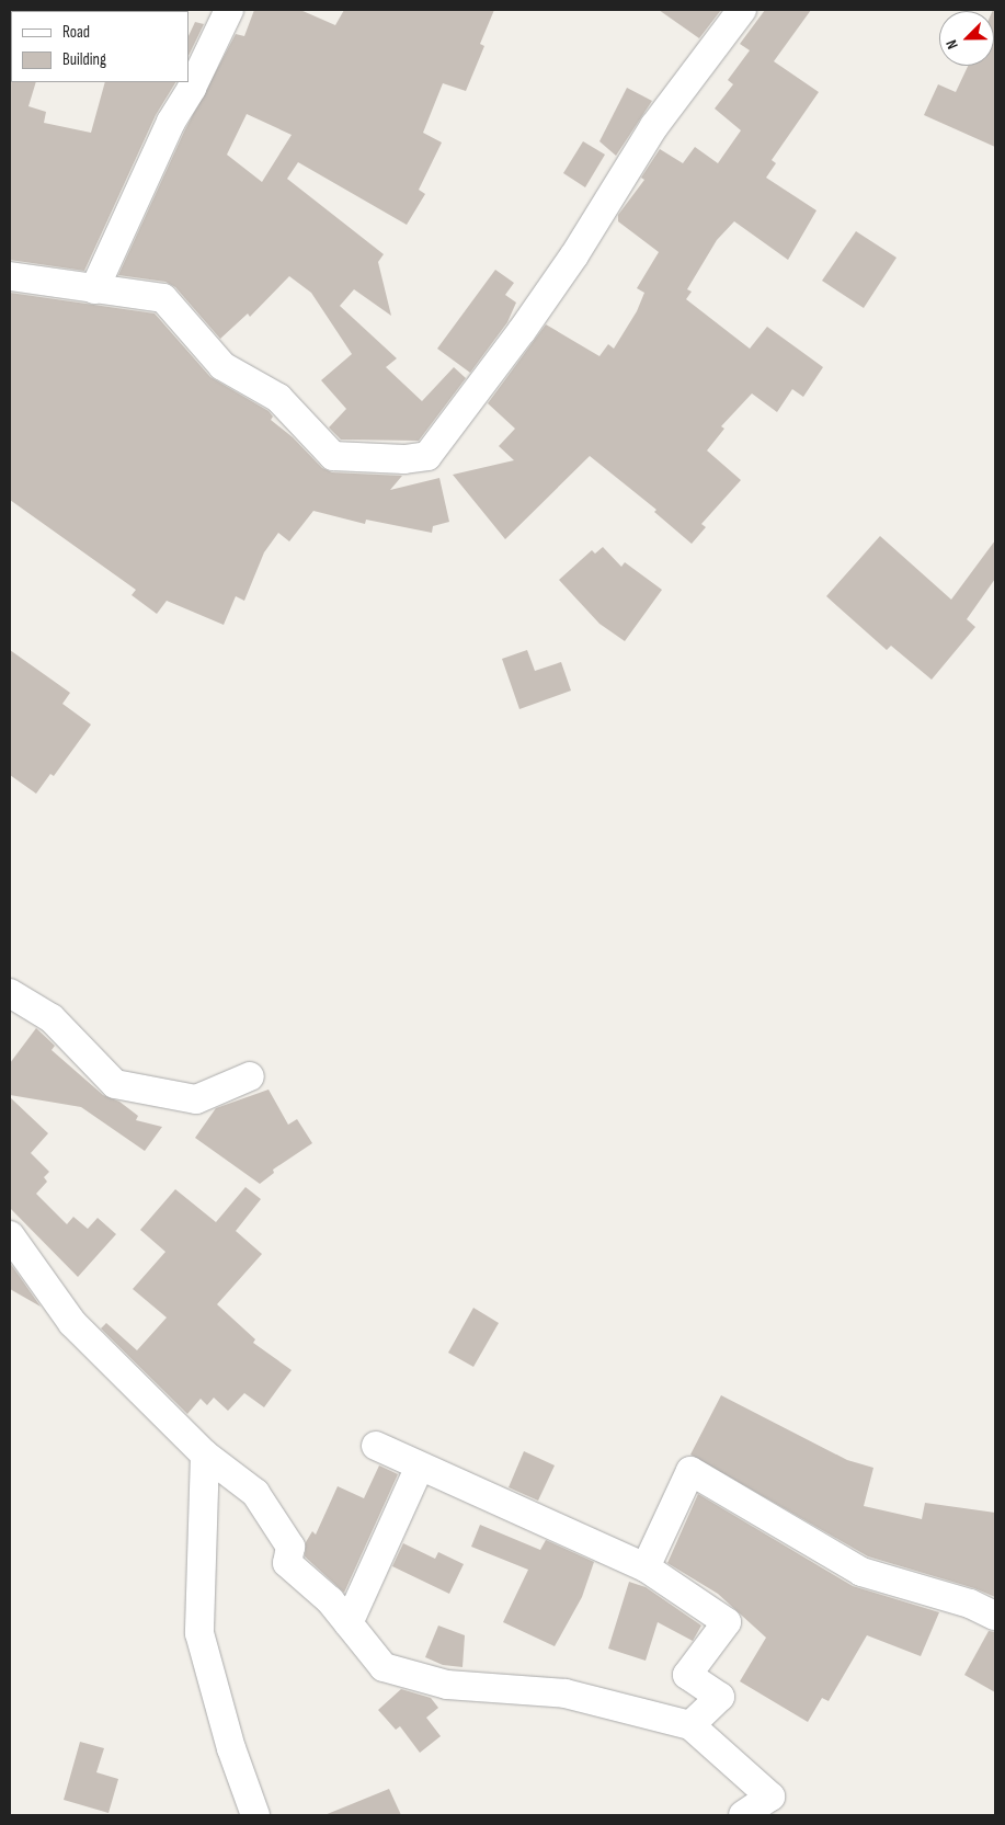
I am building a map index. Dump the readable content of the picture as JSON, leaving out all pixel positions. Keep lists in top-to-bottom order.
{
  "legend": ["Road", "Building"],
  "north": "bottom left"
}
